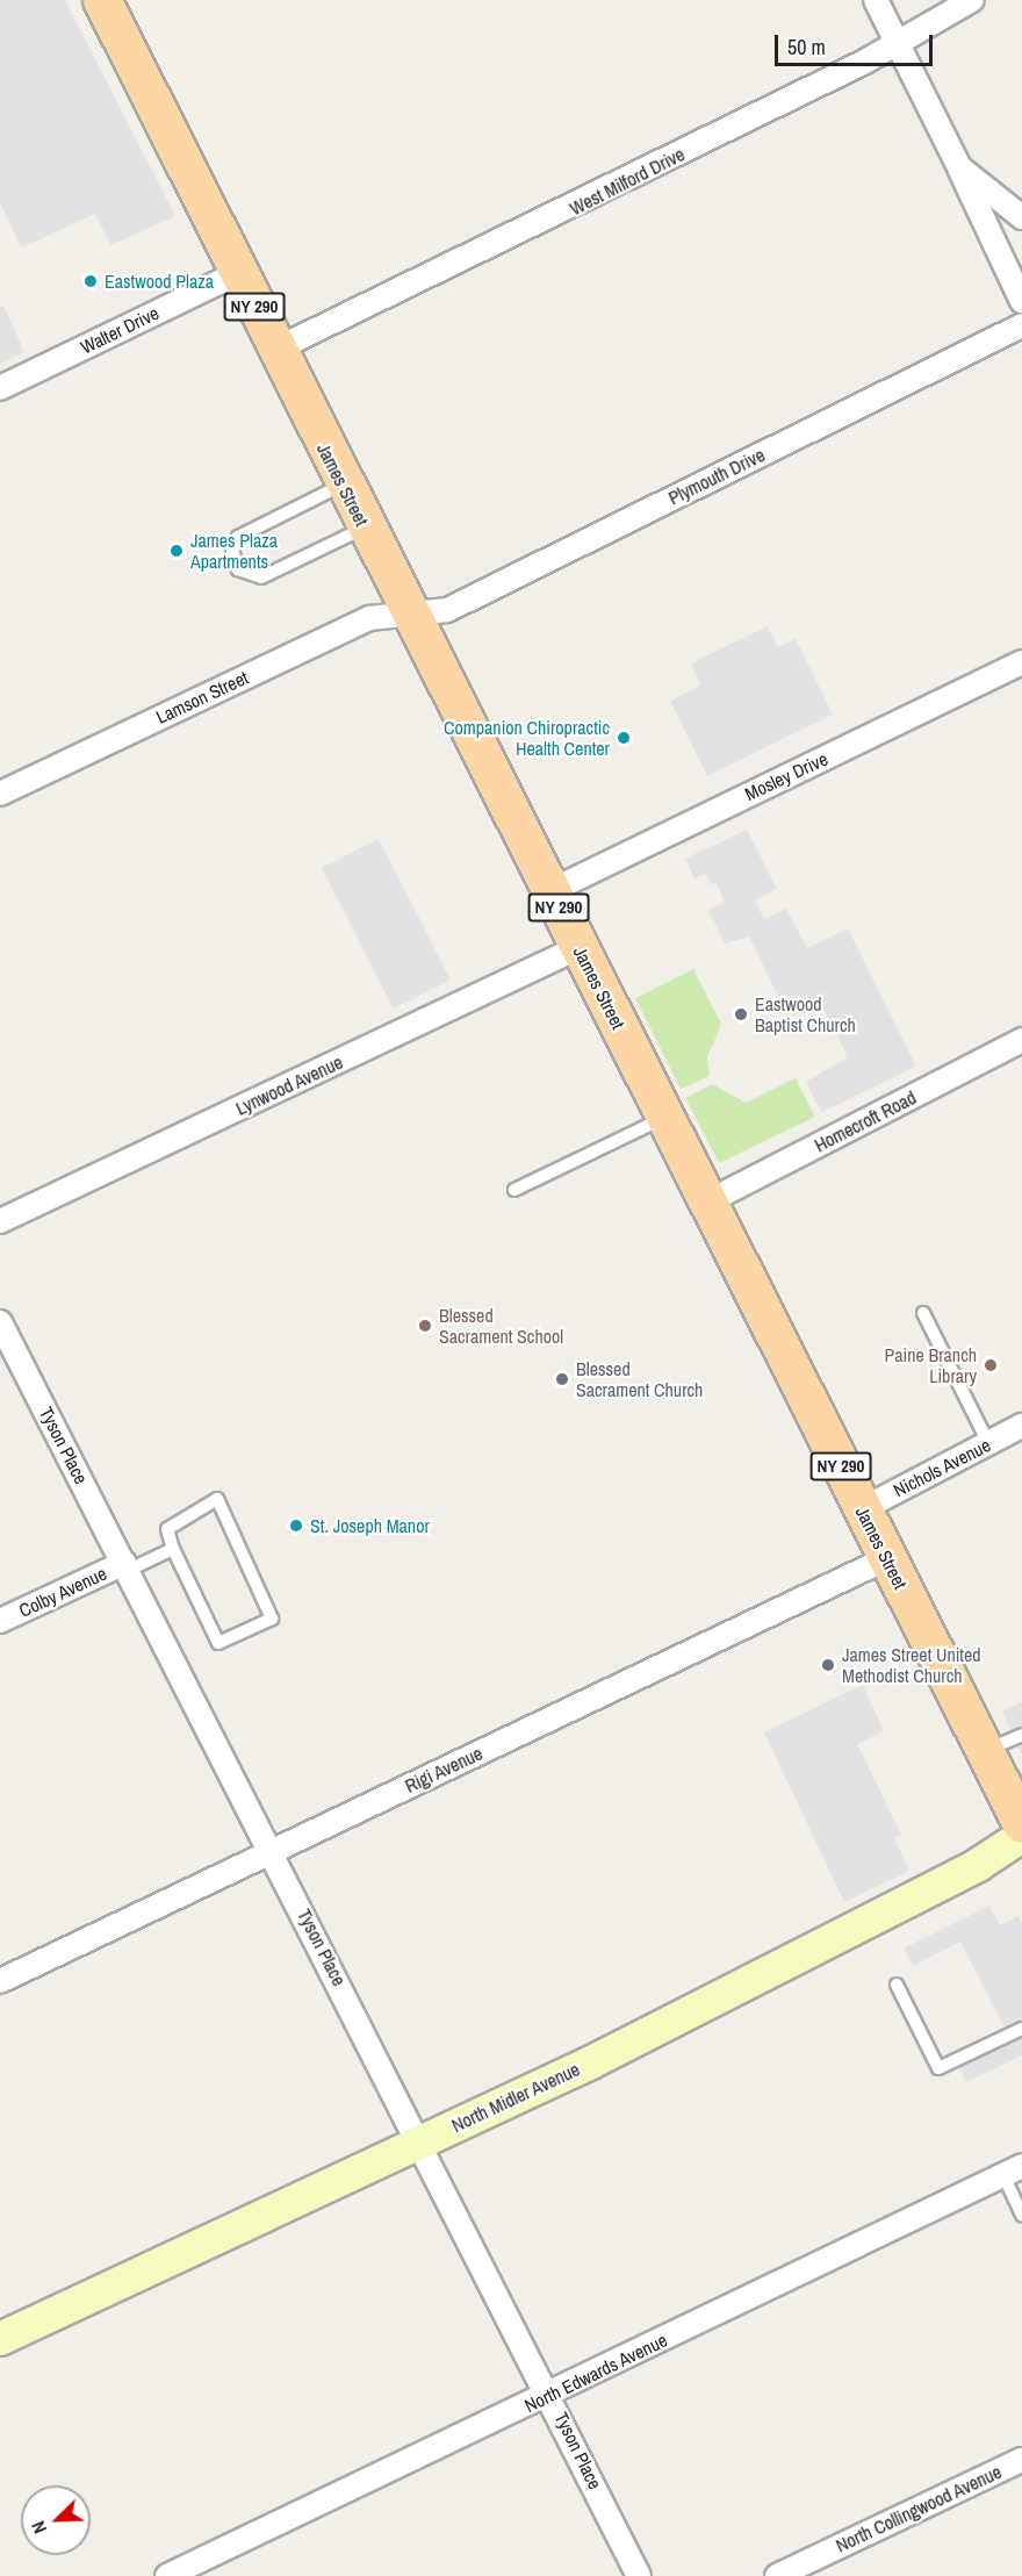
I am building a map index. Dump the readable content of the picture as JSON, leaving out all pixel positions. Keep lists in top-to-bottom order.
{
  "streets": {
    "main road": ["NY 290", "James Street", "North Midler Avenue"],
    "street": [
      "West Milford Drive",
      "Walter Drive",
      "Plymouth Drive",
      "Lamson Street",
      "Mosley Drive",
      "Lynwood Avenue",
      "Homecroft Road",
      "Tyson Place",
      "Nichols Avenue",
      "Colby Avenue",
      "Rigi Avenue",
      "North Edwards Avenue",
      "North Collingwood Avenue"
    ]
  },
  "crossings": [
    ["West Milford Drive", "James Street"],
    ["Walter Drive", "James Street"],
    ["Plymouth Drive", "James Street"],
    ["Plymouth Drive", "Lamson Street"],
    ["James Street", "Lamson Street"],
    ["James Street", "Mosley Drive"],
    ["James Street", "Lynwood Avenue"],
    ["James Street", "Homecroft Road"],
    ["James Street", "Nichols Avenue"],
    ["James Street", "Rigi Avenue"],
    ["Tyson Place", "Colby Avenue"],
    ["Tyson Place", "Rigi Avenue"],
    ["Tyson Place", "North Midler Avenue"],
    ["Tyson Place", "North Edwards Avenue"]
  ],
  "places": [
    "Eastwood Plaza",
    "James Plaza Apartments",
    "Companion Chiropractic Health Center",
    "Eastwood Baptist Church",
    "Blessed Sacrament School",
    "Paine Branch Library",
    "Blessed Sacrament Church",
    "St. Joseph Manor",
    "James Street United Methodist Church"
  ],
  "scale_bar": "50 m",
  "north": "bottom left"
}
